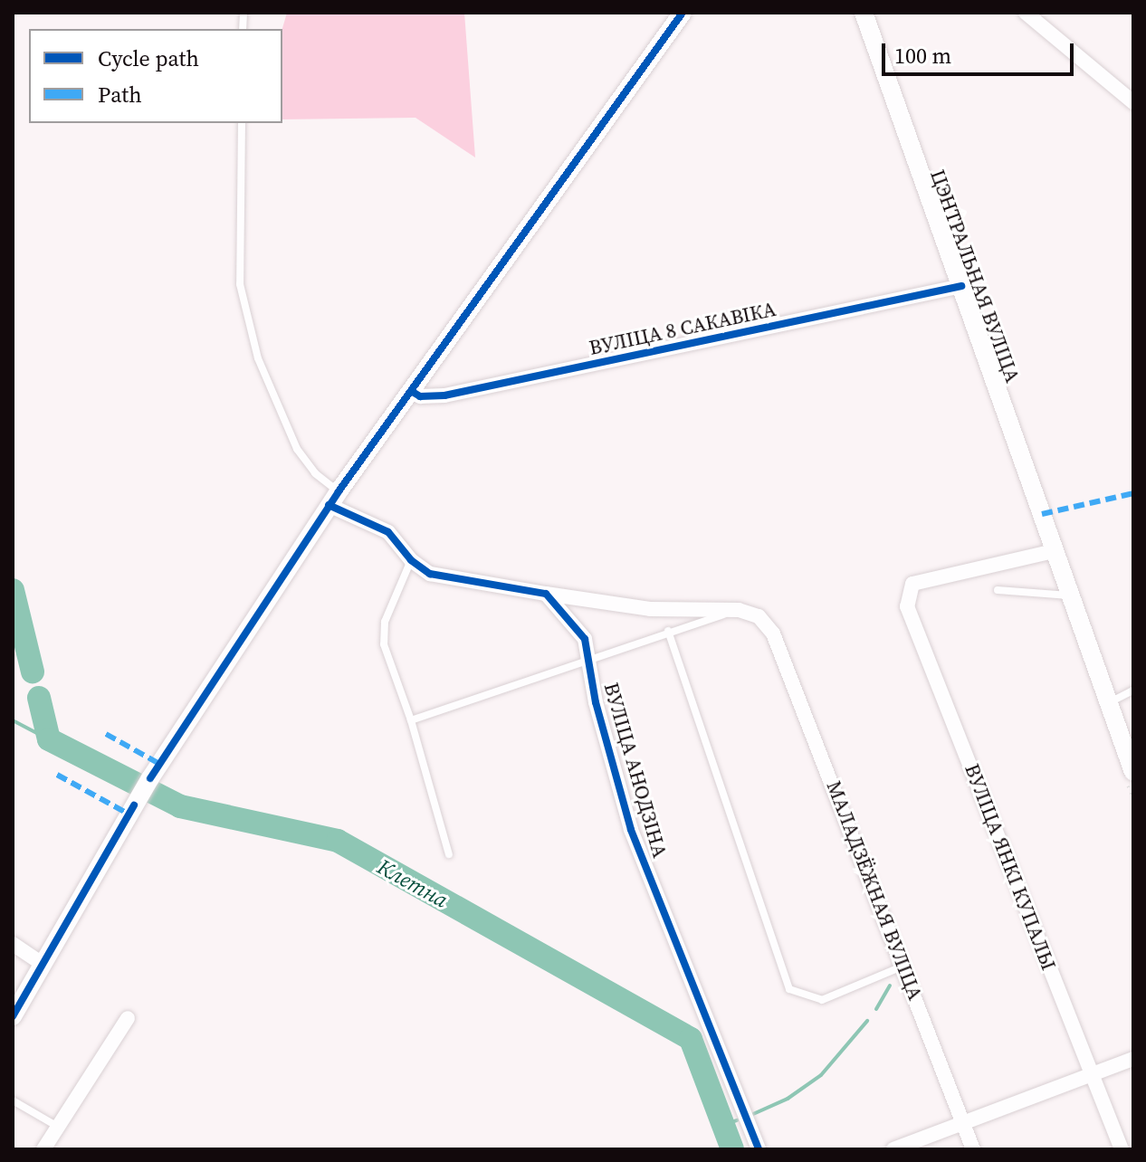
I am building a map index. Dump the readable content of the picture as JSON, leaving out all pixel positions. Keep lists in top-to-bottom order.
{
  "streets": {
    "street": [
      "ЦЭНТРАЛЬНАЯ ВУЛІЦА",
      "ВУЛІЦА 8 САКАВІКА",
      "ВУЛІЦА АНОДЗІНА",
      "ВУЛІЦА ЯНКІ КУПАЛЫ",
      "МАЛАДЗЁЖНАЯ ВУЛІЦА"
    ]
  },
  "crossings": [
    ["ЦЭНТРАЛЬНАЯ ВУЛІЦА", "ВУЛІЦА 8 САКАВІКА"],
    ["ЦЭНТРАЛЬНАЯ ВУЛІЦА", "ВУЛІЦА ЯНКІ КУПАЛЫ"]
  ],
  "water": ["Клетна"],
  "legend": ["Cycle path", "Path"],
  "scale_bar": "100 m"
}
